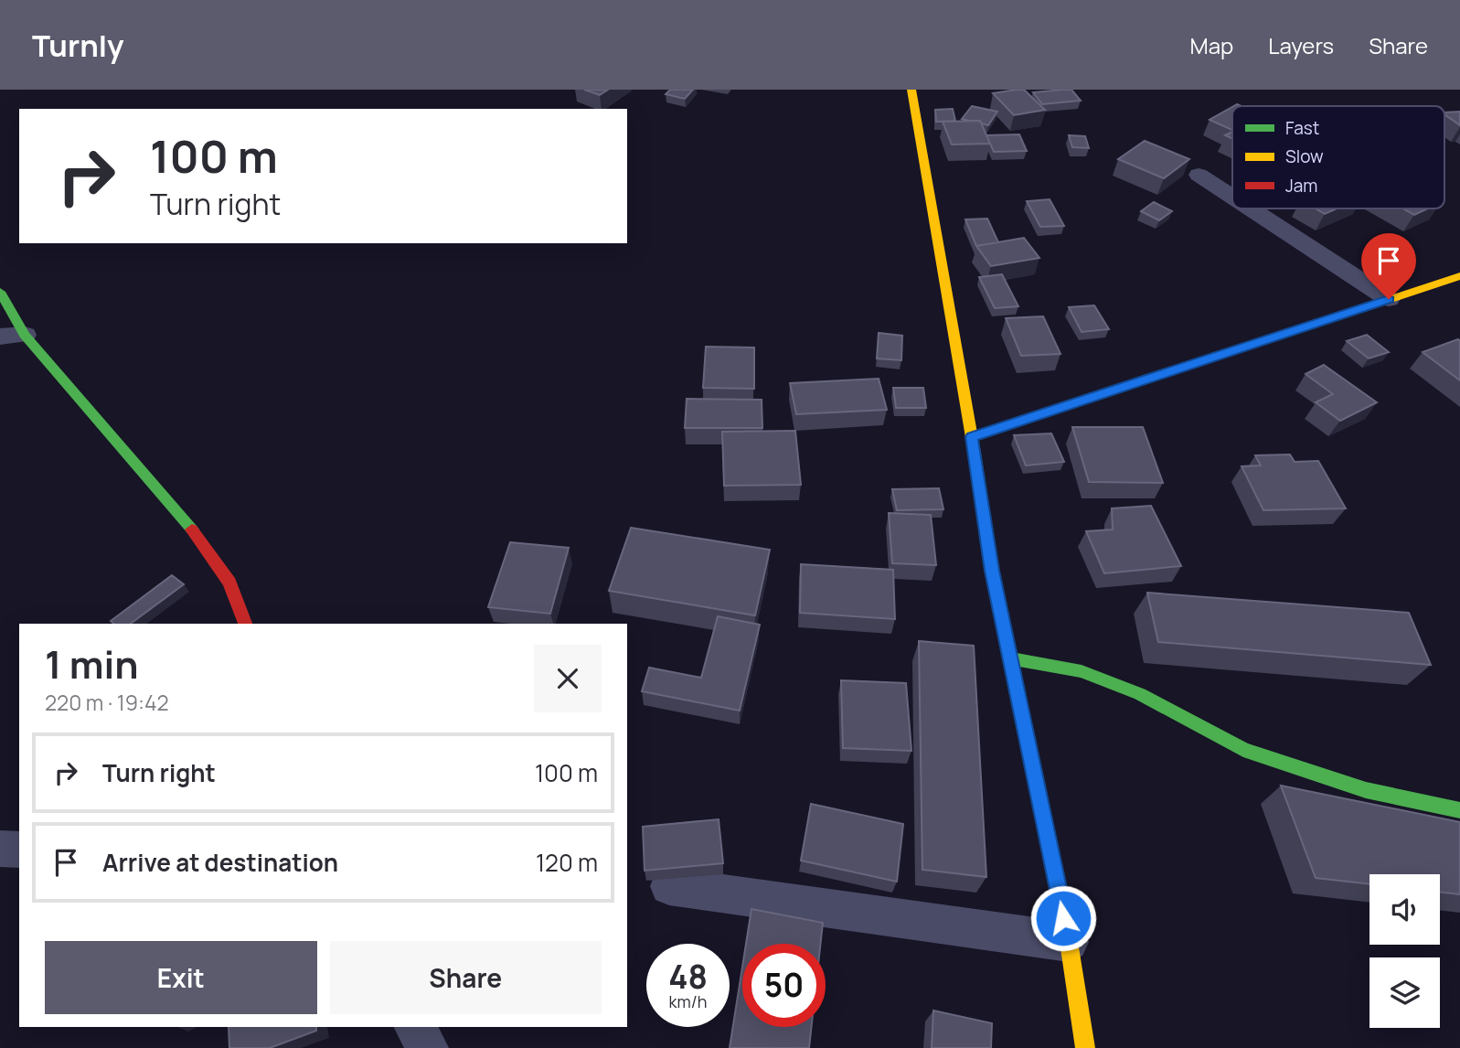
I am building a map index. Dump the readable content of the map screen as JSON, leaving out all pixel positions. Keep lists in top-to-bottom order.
{
  "legend": ["Fast", "Slow", "Jam"],
  "page": {
    "header": "Turnly",
    "nav": ["Map", "Layers", "Share"],
    "turn": ["100 m", "Turn right"],
    "heading": ["1 min", "220 m · 19:42"],
    "list": [
      {
        "name": "Turn right",
        "value": "100 m"
      },
      {
        "name": "Arrive at destination",
        "value": "120 m"
      }
    ],
    "buttons": ["Exit", "Share"],
    "speed": "48 km/h",
    "limit": "50"
  }
}
